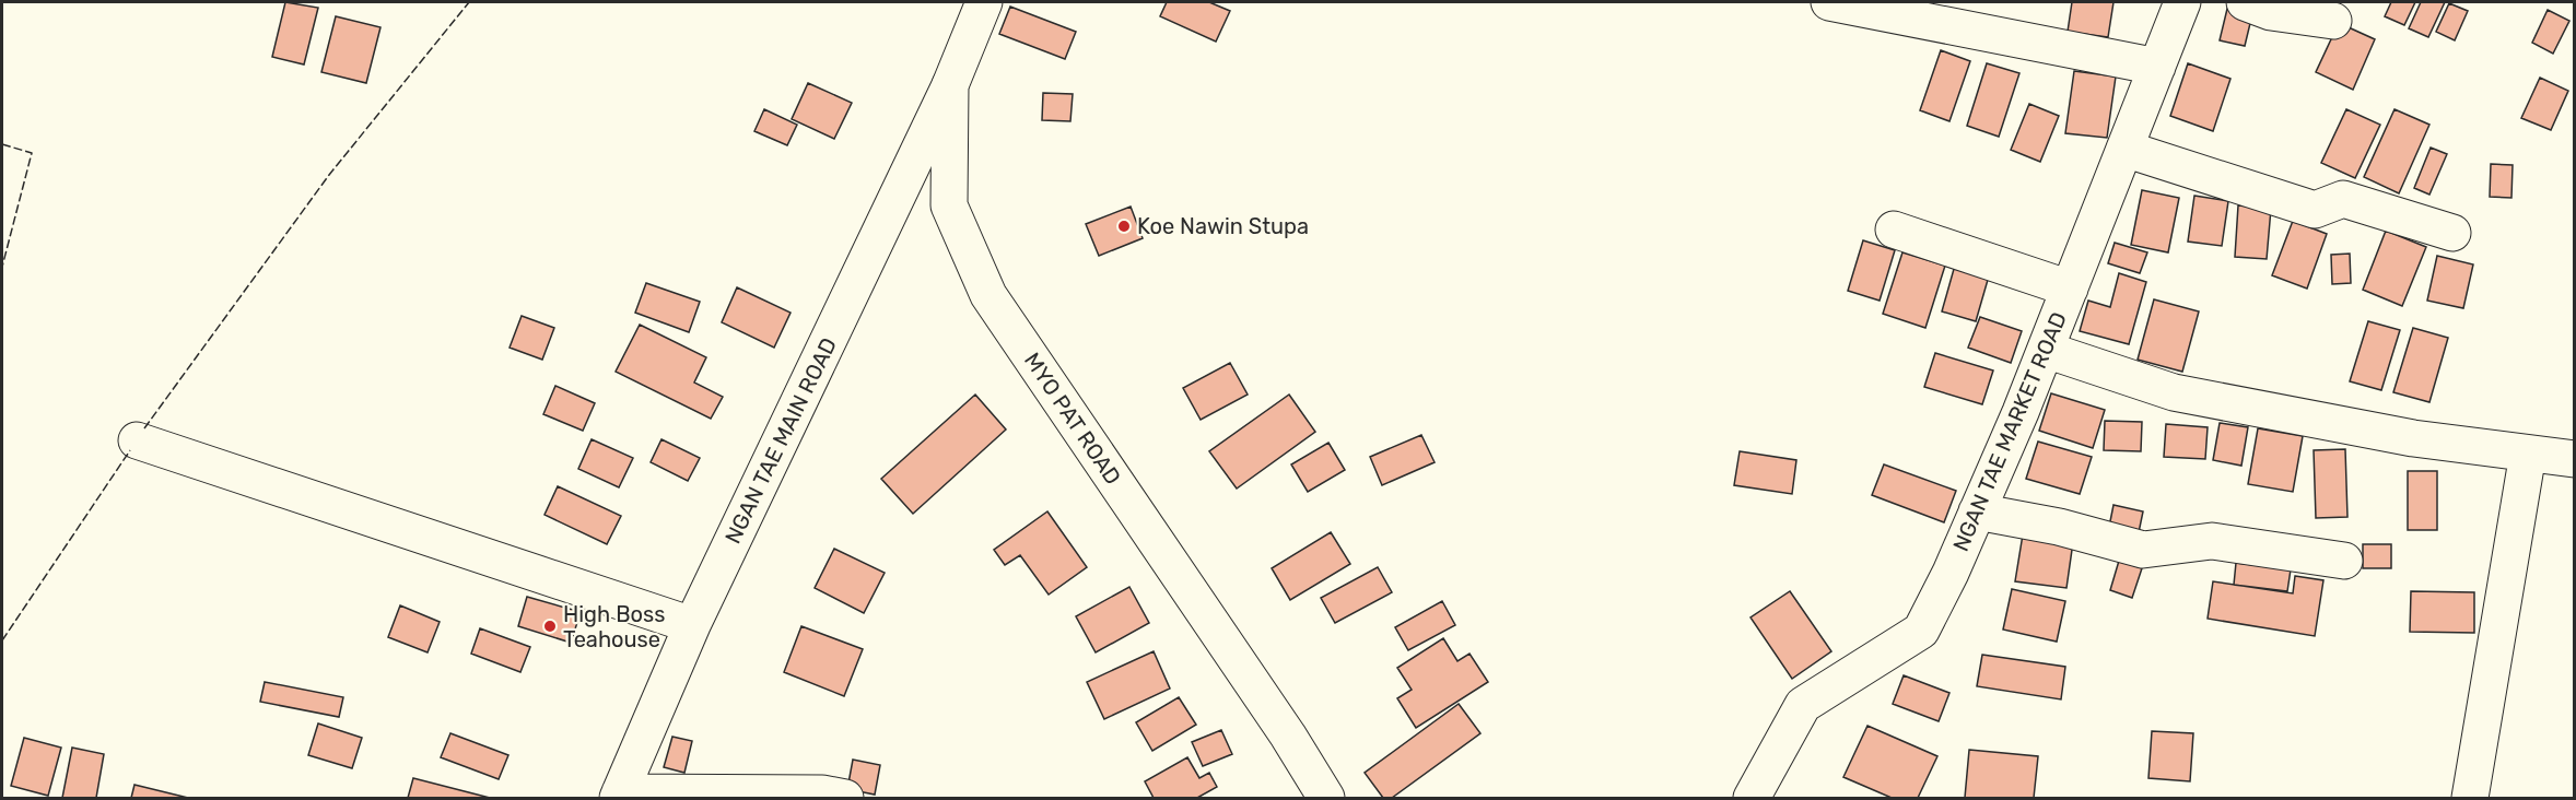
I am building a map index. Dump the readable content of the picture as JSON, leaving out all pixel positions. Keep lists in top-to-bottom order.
{
  "streets": {
    "street": ["MYO PAT ROAD", "NGAN TAE MARKET ROAD", "NGAN TAE MAIN ROAD"]
  },
  "crossings": [
    ["MYO PAT ROAD", "NGAN TAE MAIN ROAD"]
  ],
  "places": ["Koe Nawin Stupa", "High Boss Teahouse"]
}
